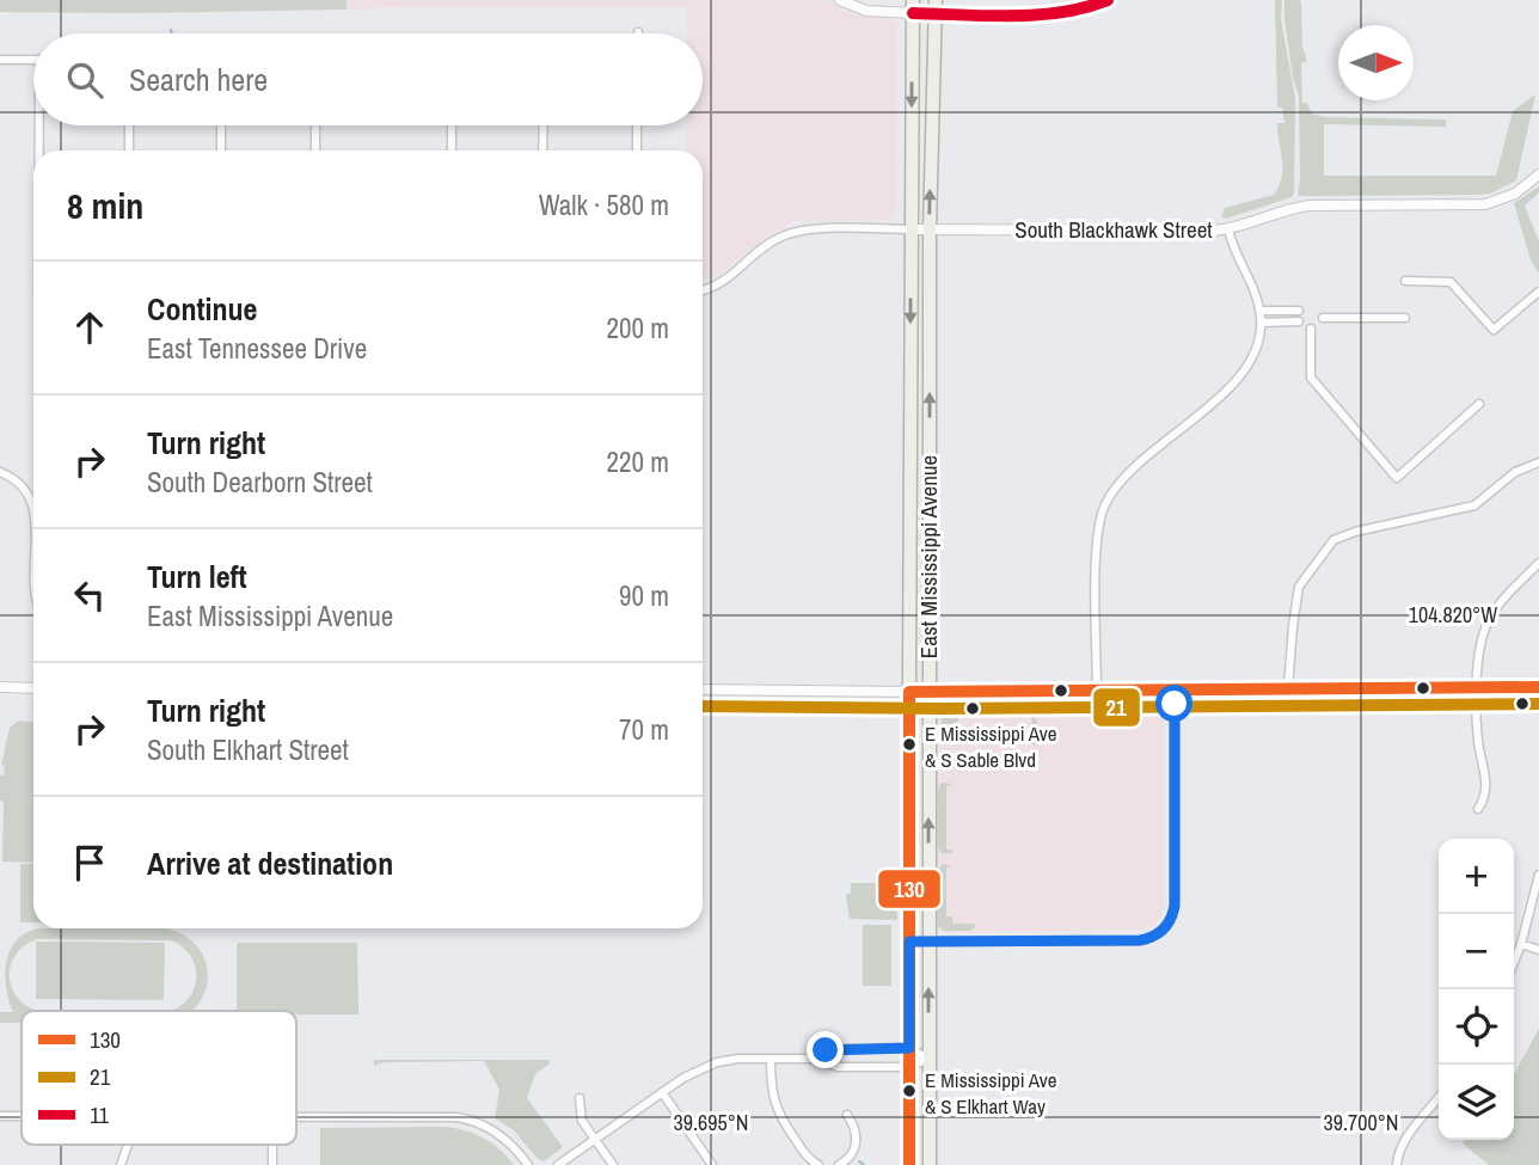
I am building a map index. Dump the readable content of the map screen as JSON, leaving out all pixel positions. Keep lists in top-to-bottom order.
{
  "streets": {
    "main road": ["East Mississippi Avenue"],
    "street": ["South Blackhawk Street"]
  },
  "crossings": [
    ["South Blackhawk Street", "East Mississippi Avenue"]
  ],
  "places": ["E Mississippi Ave & S Sable Blvd", "E Mississippi Ave & S Elkhart Way"],
  "lines": ["transit line 11", "transit line 130", "transit line 21"],
  "legend": ["130", "21", "11"],
  "north": "right",
  "page": {
    "search": "Search here",
    "heading": ["8 min", "Walk · 580 m"],
    "list": [
      ["Continue", "East Tennessee Drive", "200 m"],
      ["Turn right", "South Dearborn Street", "220 m"],
      ["Turn left", "East Mississippi Avenue", "90 m"],
      ["Turn right", "South Elkhart Street", "70 m"],
      "Arrive at destination"
    ],
    "map_buttons": ["+", "−"]
  },
  "coordinates": ["104.820°W", "39.695°N", "39.700°N"]
}
